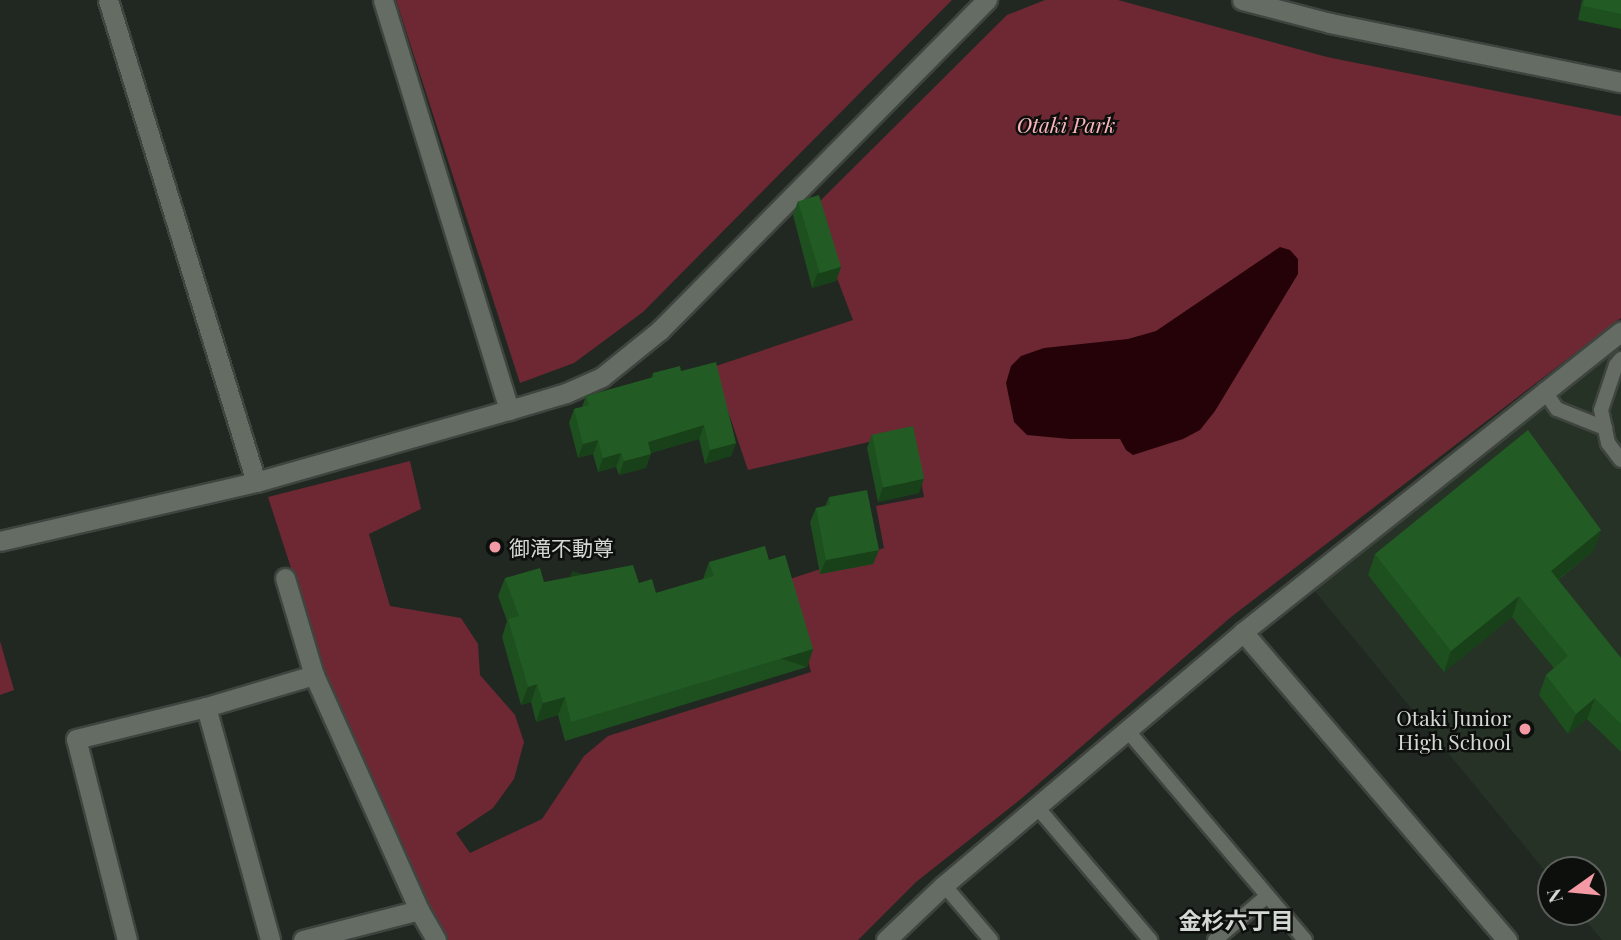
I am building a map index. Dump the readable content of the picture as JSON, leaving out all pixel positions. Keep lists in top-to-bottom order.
{
  "districts": ["金杉六丁目"],
  "parks": ["Otaki Park"],
  "places": ["御滝不動尊", "Otaki Junior High School"],
  "north": "left"
}
